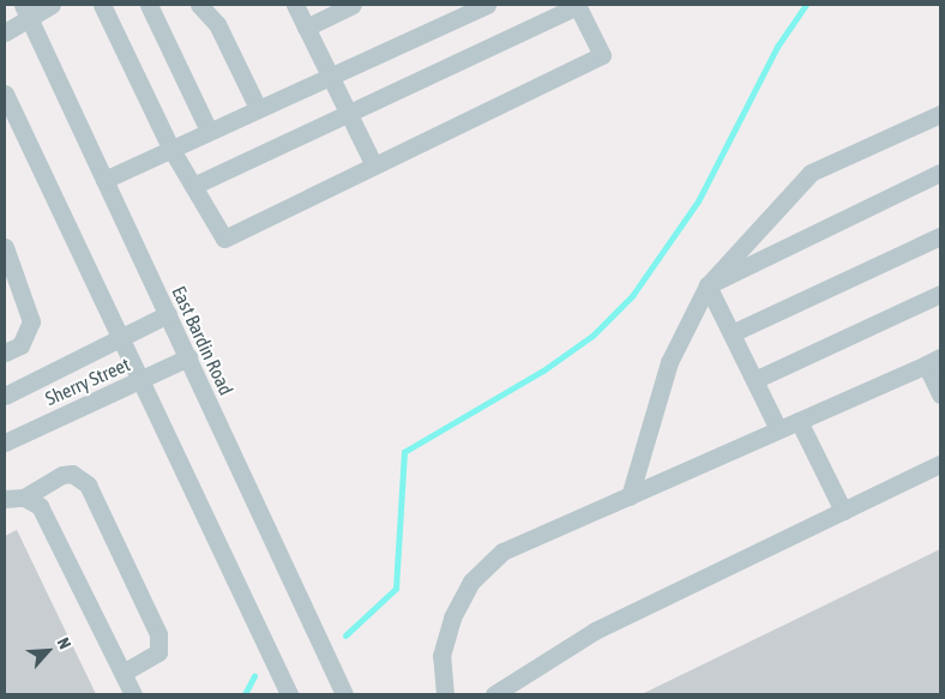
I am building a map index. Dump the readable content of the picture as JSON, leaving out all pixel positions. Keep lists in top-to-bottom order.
{
  "streets": {
    "street": ["East Bardin Road", "Sherry Street"]
  },
  "crossings": [
    ["East Bardin Road", "Sherry Street"]
  ],
  "north": "top right"
}
